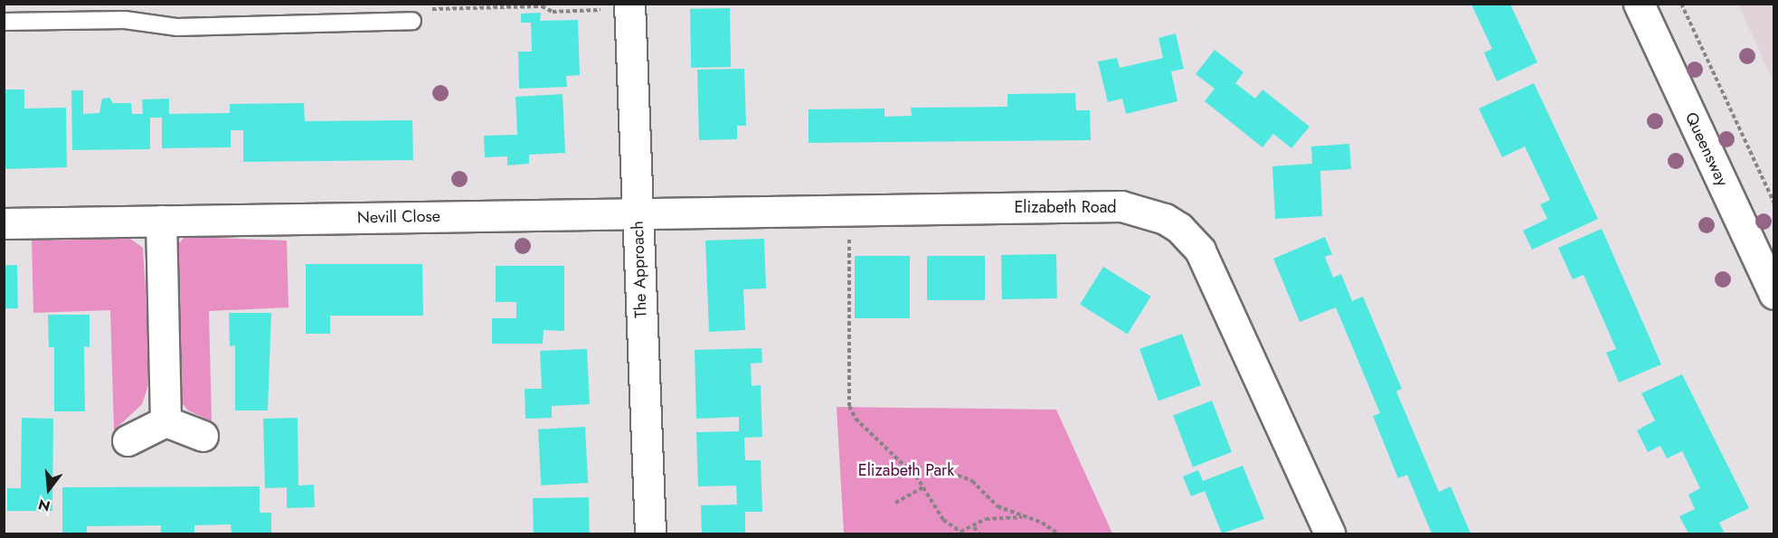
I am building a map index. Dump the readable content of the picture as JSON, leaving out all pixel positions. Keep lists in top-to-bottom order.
{
  "streets": {
    "street": [
      "Queensway",
      "Elizabeth Road",
      "Nevill Close",
      "The Approach"
    ]
  },
  "crossings": [
    ["Elizabeth Road", "Nevill Close"],
    ["Elizabeth Road", "The Approach"],
    ["Nevill Close", "The Approach"]
  ],
  "parks": ["Elizabeth Park"],
  "north": "bottom"
}
